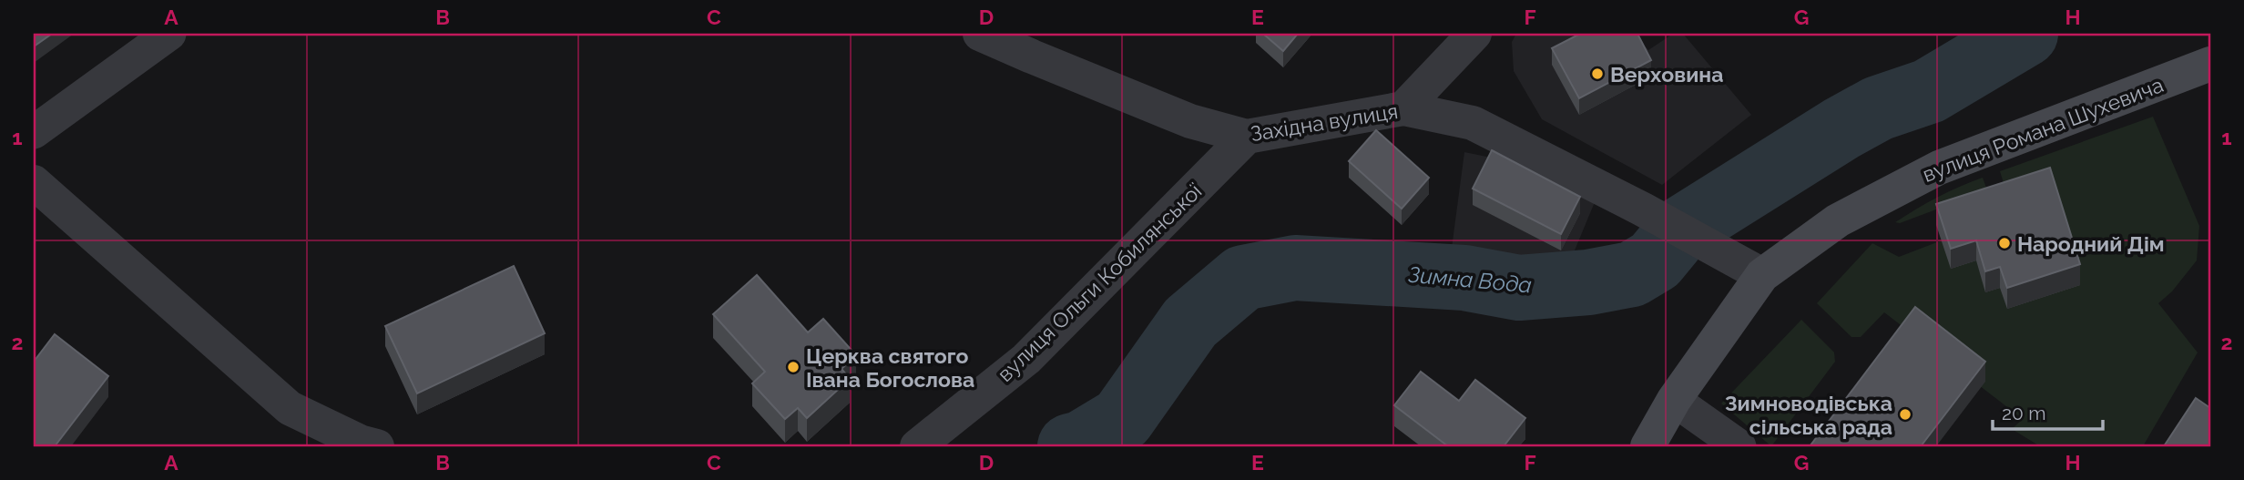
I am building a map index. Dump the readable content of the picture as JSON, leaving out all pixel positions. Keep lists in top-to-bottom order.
{
  "streets": {
    "main road": ["вулиця Романа Шухевича"],
    "street": ["Західна вулиця", "вулиця Ольги Кобилянської"]
  },
  "crossings": [
    ["Західна вулиця", "вулиця Романа Шухевича"],
    ["Західна вулиця", "вулиця Ольги Кобилянської"]
  ],
  "water": ["Зимна Вода"],
  "places": [
    "Верховина",
    "Народний Дім",
    "Церква святого Івана Богослова",
    "Зимноводівська сільська рада"
  ],
  "scale_bar": "20 m",
  "grid": {
    "columns": [
      "A",
      "B",
      "C",
      "D",
      "E",
      "F",
      "G",
      "H"
    ],
    "rows": ["1", "2"]
  }
}
